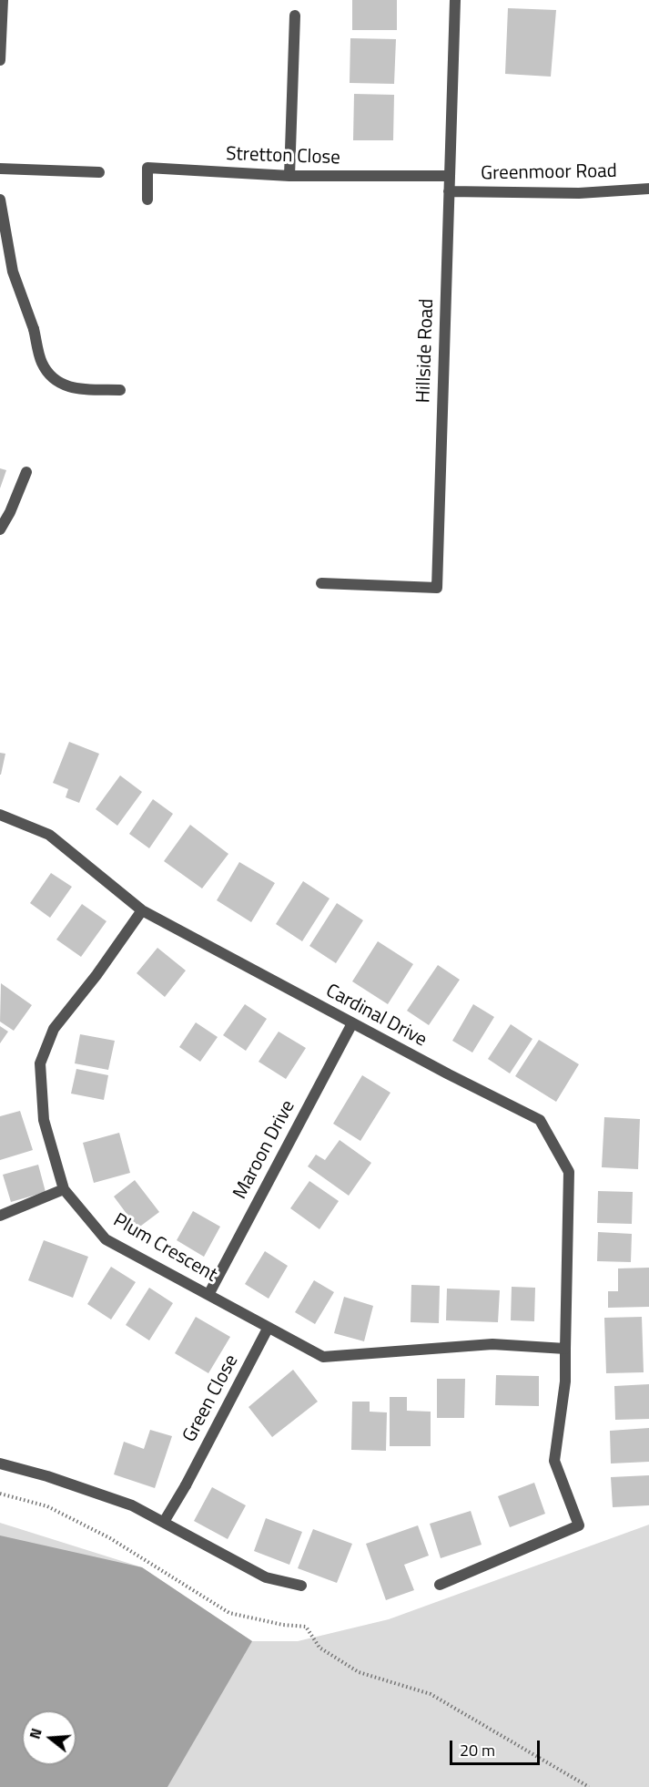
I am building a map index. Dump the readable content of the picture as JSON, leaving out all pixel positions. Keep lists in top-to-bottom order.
{
  "streets": {
    "street": [
      "Stretton Close",
      "Greenmoor Road",
      "Hillside Road",
      "Cardinal Drive",
      "Maroon Drive",
      "Plum Crescent",
      "Green Close"
    ]
  },
  "crossings": [
    ["Stretton Close", "Hillside Road"],
    ["Greenmoor Road", "Hillside Road"],
    ["Cardinal Drive", "Maroon Drive"],
    ["Cardinal Drive", "Plum Crescent"],
    ["Maroon Drive", "Plum Crescent"],
    ["Plum Crescent", "Green Close"]
  ],
  "scale_bar": "20 m",
  "north": "left"
}
